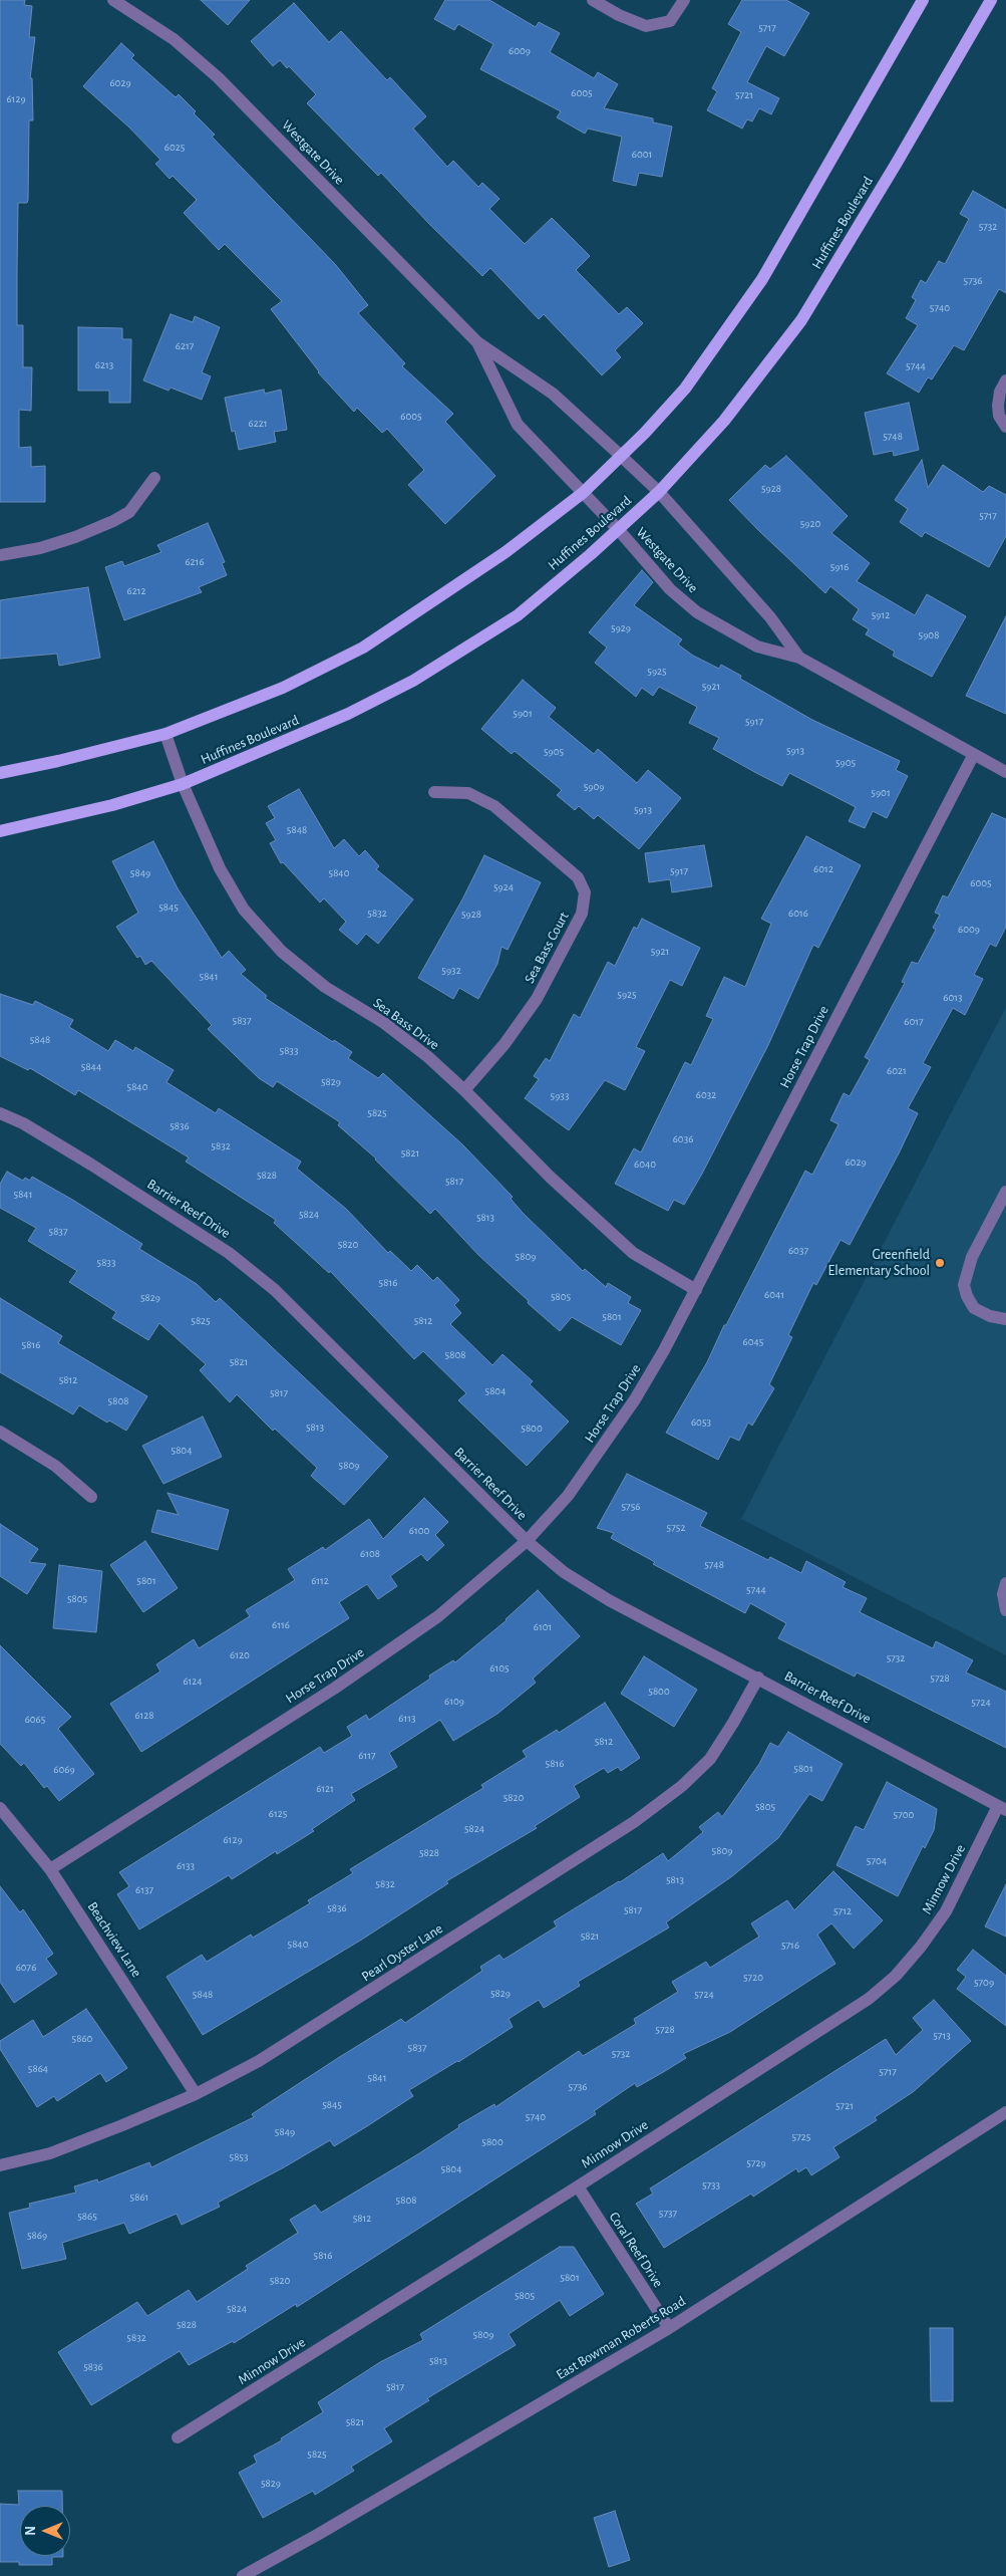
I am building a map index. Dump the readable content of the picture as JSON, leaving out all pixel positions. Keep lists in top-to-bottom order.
{
  "streets": {
    "main road": ["Huffines Boulevard"],
    "street": [
      "Westgate Drive",
      "Sea Bass Court",
      "Sea Bass Drive",
      "Horse Trap Drive",
      "Barrier Reef Drive",
      "Minnow Drive",
      "Beachview Lane",
      "Pearl Oyster Lane",
      "Coral Reef Drive",
      "East Bowman Roberts Road"
    ]
  },
  "crossings": [
    ["Westgate Drive", "Huffines Boulevard"],
    ["Westgate Drive", "Horse Trap Drive"],
    ["Huffines Boulevard", "Sea Bass Drive"],
    ["Sea Bass Court", "Sea Bass Drive"],
    ["Sea Bass Drive", "Horse Trap Drive"],
    ["Horse Trap Drive", "Barrier Reef Drive"],
    ["Horse Trap Drive", "Beachview Lane"],
    ["Barrier Reef Drive", "Minnow Drive"],
    ["Barrier Reef Drive", "Pearl Oyster Lane"],
    ["Minnow Drive", "Coral Reef Drive"],
    ["Beachview Lane", "Pearl Oyster Lane"],
    ["Coral Reef Drive", "East Bowman Roberts Road"]
  ],
  "places": ["Greenfield Elementary School"],
  "house_numbers": [
    "5717",
    "6009",
    "6029",
    "6005",
    "5721",
    "6129",
    "6025",
    "6001",
    "5732",
    "5736",
    "5740",
    "6217",
    "6213",
    "5744",
    "6005",
    "6221",
    "5748",
    "5928",
    "5717",
    "5920",
    "6216",
    "5916",
    "6212",
    "5912",
    "5929",
    "5908",
    "5925",
    "5921",
    "5901",
    "5917",
    "5913",
    "5905",
    "5905",
    "5909",
    "5901",
    "5913",
    "5848",
    "6012",
    "5917",
    "5849",
    "5840",
    "6005",
    "5924",
    "5845",
    "5832",
    "6016",
    "5928",
    "6009",
    "5921",
    "5932",
    "5841",
    "5925",
    "6013",
    "5837",
    "6017",
    "5848",
    "5833",
    "5844",
    "6021",
    "5829",
    "5840",
    "6032",
    "5933",
    "5825",
    "5836",
    "6036",
    "5832",
    "5821",
    "6029",
    "6040",
    "5828",
    "5817",
    "5841",
    "5824",
    "5813",
    "5837",
    "5820",
    "6037",
    "5809",
    "5833",
    "5816",
    "6041",
    "5805",
    "5829",
    "5801",
    "5825",
    "5812",
    "6045",
    "5816",
    "5808",
    "5821",
    "5812",
    "5804",
    "5817",
    "5808",
    "6053",
    "5813",
    "5800",
    "5804",
    "5809",
    "5756",
    "5752",
    "6100",
    "6108",
    "5748",
    "5801",
    "6112",
    "5744",
    "5805",
    "6116",
    "6101",
    "6120",
    "5732",
    "6105",
    "5728",
    "6124",
    "5800",
    "6109",
    "5724",
    "6128",
    "6113",
    "6065",
    "5812",
    "6117",
    "5816",
    "5801",
    "6069",
    "6121",
    "5820",
    "5805",
    "6125",
    "5700",
    "5824",
    "6129",
    "5809",
    "5828",
    "5704",
    "6133",
    "5813",
    "5832",
    "6137",
    "5836",
    "5817",
    "5712",
    "5821",
    "5840",
    "5716",
    "6076",
    "5720",
    "5709",
    "5829",
    "5848",
    "5724",
    "5728",
    "5713",
    "5860",
    "5837",
    "5732",
    "5864",
    "5717",
    "5841",
    "5736",
    "5845",
    "5721",
    "5740",
    "5849",
    "5725",
    "5800",
    "5853",
    "5729",
    "5804",
    "5733",
    "5861",
    "5808",
    "5737",
    "5865",
    "5812",
    "5869",
    "5816",
    "5801",
    "5820",
    "5805",
    "5824",
    "5828",
    "5809",
    "5832",
    "5813",
    "5836",
    "5817",
    "5821",
    "5825",
    "5829"
  ],
  "north": "left"
}
